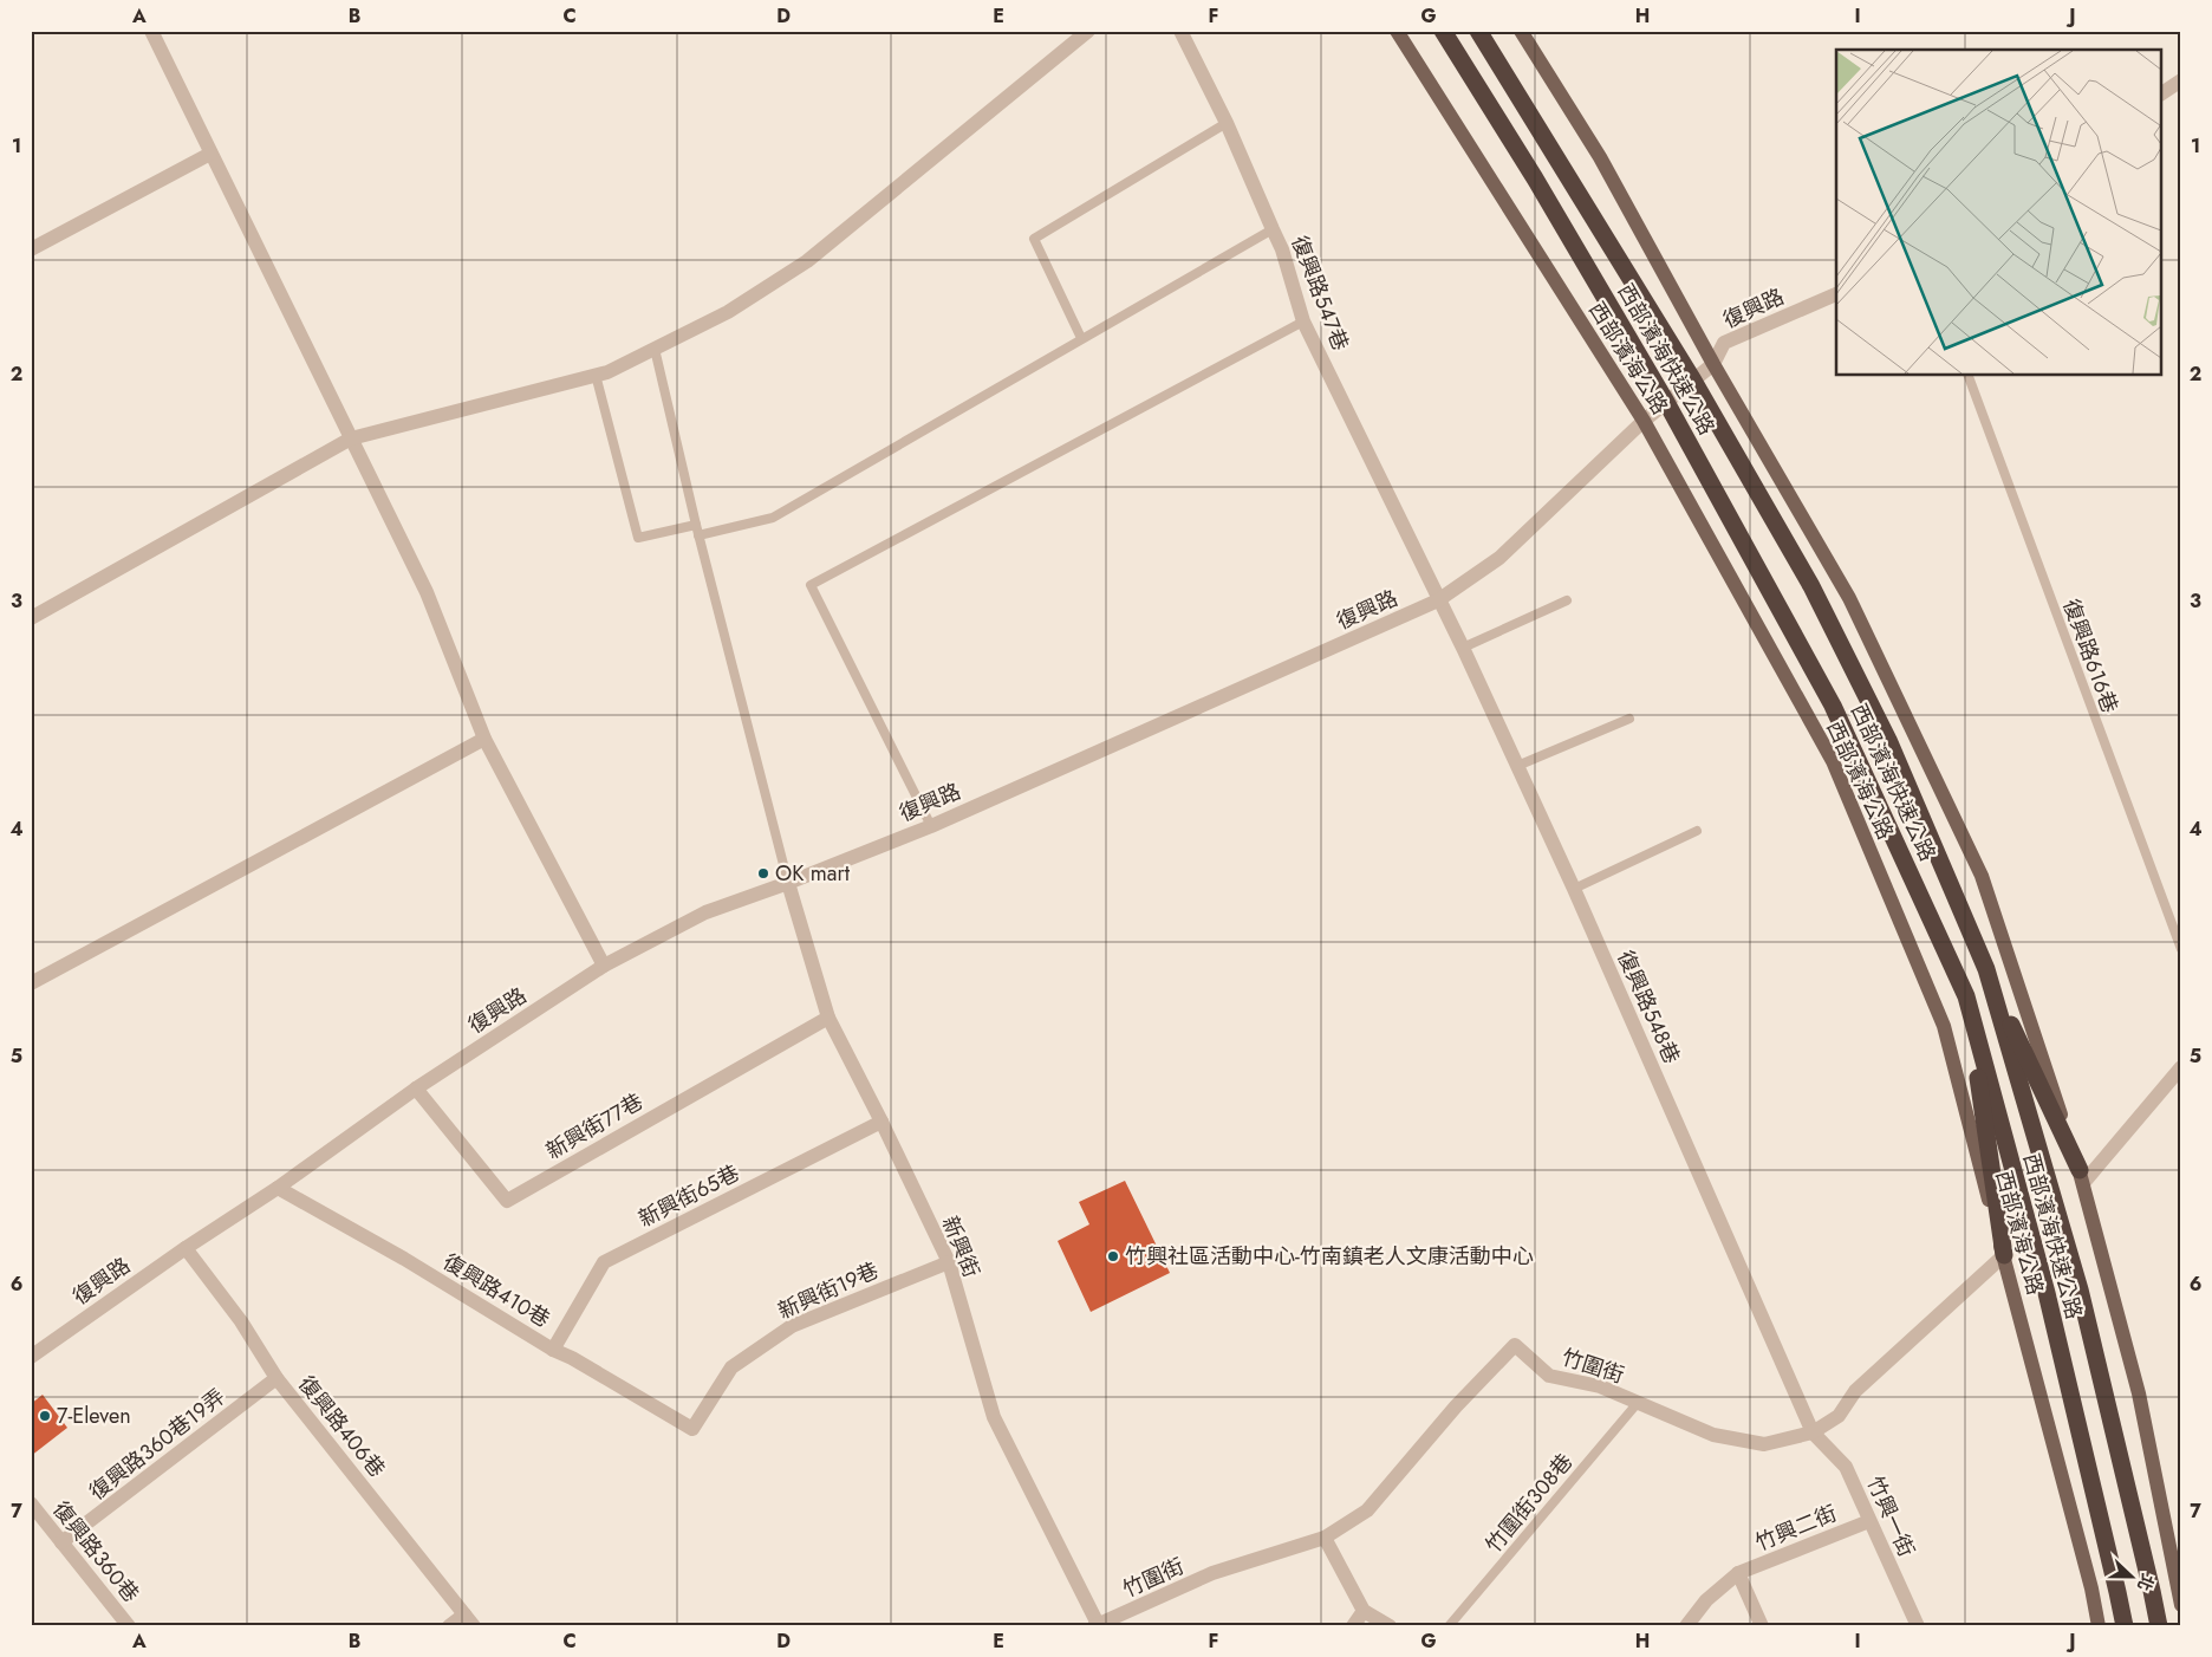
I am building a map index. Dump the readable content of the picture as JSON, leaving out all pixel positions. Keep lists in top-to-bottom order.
{
  "streets": {
    "highway": ["西部濱海快速公路"],
    "main road": ["西部濱海公路"],
    "street": [
      "復興路547巷",
      "復興路",
      "復興路548巷",
      "新興街77巷",
      "新興街65巷",
      "新興街",
      "復興路410巷",
      "新興街19巷",
      "竹圍街",
      "復興路406巷",
      "復興路360巷19弄",
      "竹興一街",
      "竹興二街",
      "復興路360巷"
    ],
    "lane": ["復興路616巷", "竹圍街308巷"]
  },
  "crossings": [
    ["復興路547巷", "復興路"],
    ["復興路547巷", "復興路548巷"],
    ["復興路", "西部濱海公路"],
    ["復興路", "西部濱海快速公路"],
    ["復興路", "復興路548巷"],
    ["復興路", "新興街77巷"],
    ["復興路", "新興街"],
    ["復興路", "復興路410巷"],
    ["復興路", "復興路406巷"],
    ["西部濱海公路", "竹圍街"],
    ["復興路548巷", "竹圍街"],
    ["復興路548巷", "竹興一街"],
    ["新興街77巷", "新興街"],
    ["新興街65巷", "新興街"],
    ["新興街65巷", "復興路410巷"],
    ["新興街", "新興街19巷"],
    ["新興街", "竹圍街"],
    ["復興路410巷", "新興街19巷"],
    ["竹圍街", "竹圍街308巷"],
    ["竹圍街", "竹興一街"],
    ["復興路406巷", "復興路360巷19弄"],
    ["復興路360巷19弄", "復興路360巷"],
    ["竹興一街", "竹興二街"]
  ],
  "places": ["OK mart", "竹興社區活動中心-竹南鎮老人文康活動中心", "7-Eleven"],
  "north": "right",
  "grid": {
    "columns": [
      "A",
      "B",
      "C",
      "D",
      "E",
      "F",
      "G",
      "H",
      "I",
      "J"
    ],
    "rows": [
      "1",
      "2",
      "3",
      "4",
      "5",
      "6",
      "7"
    ]
  }
}
